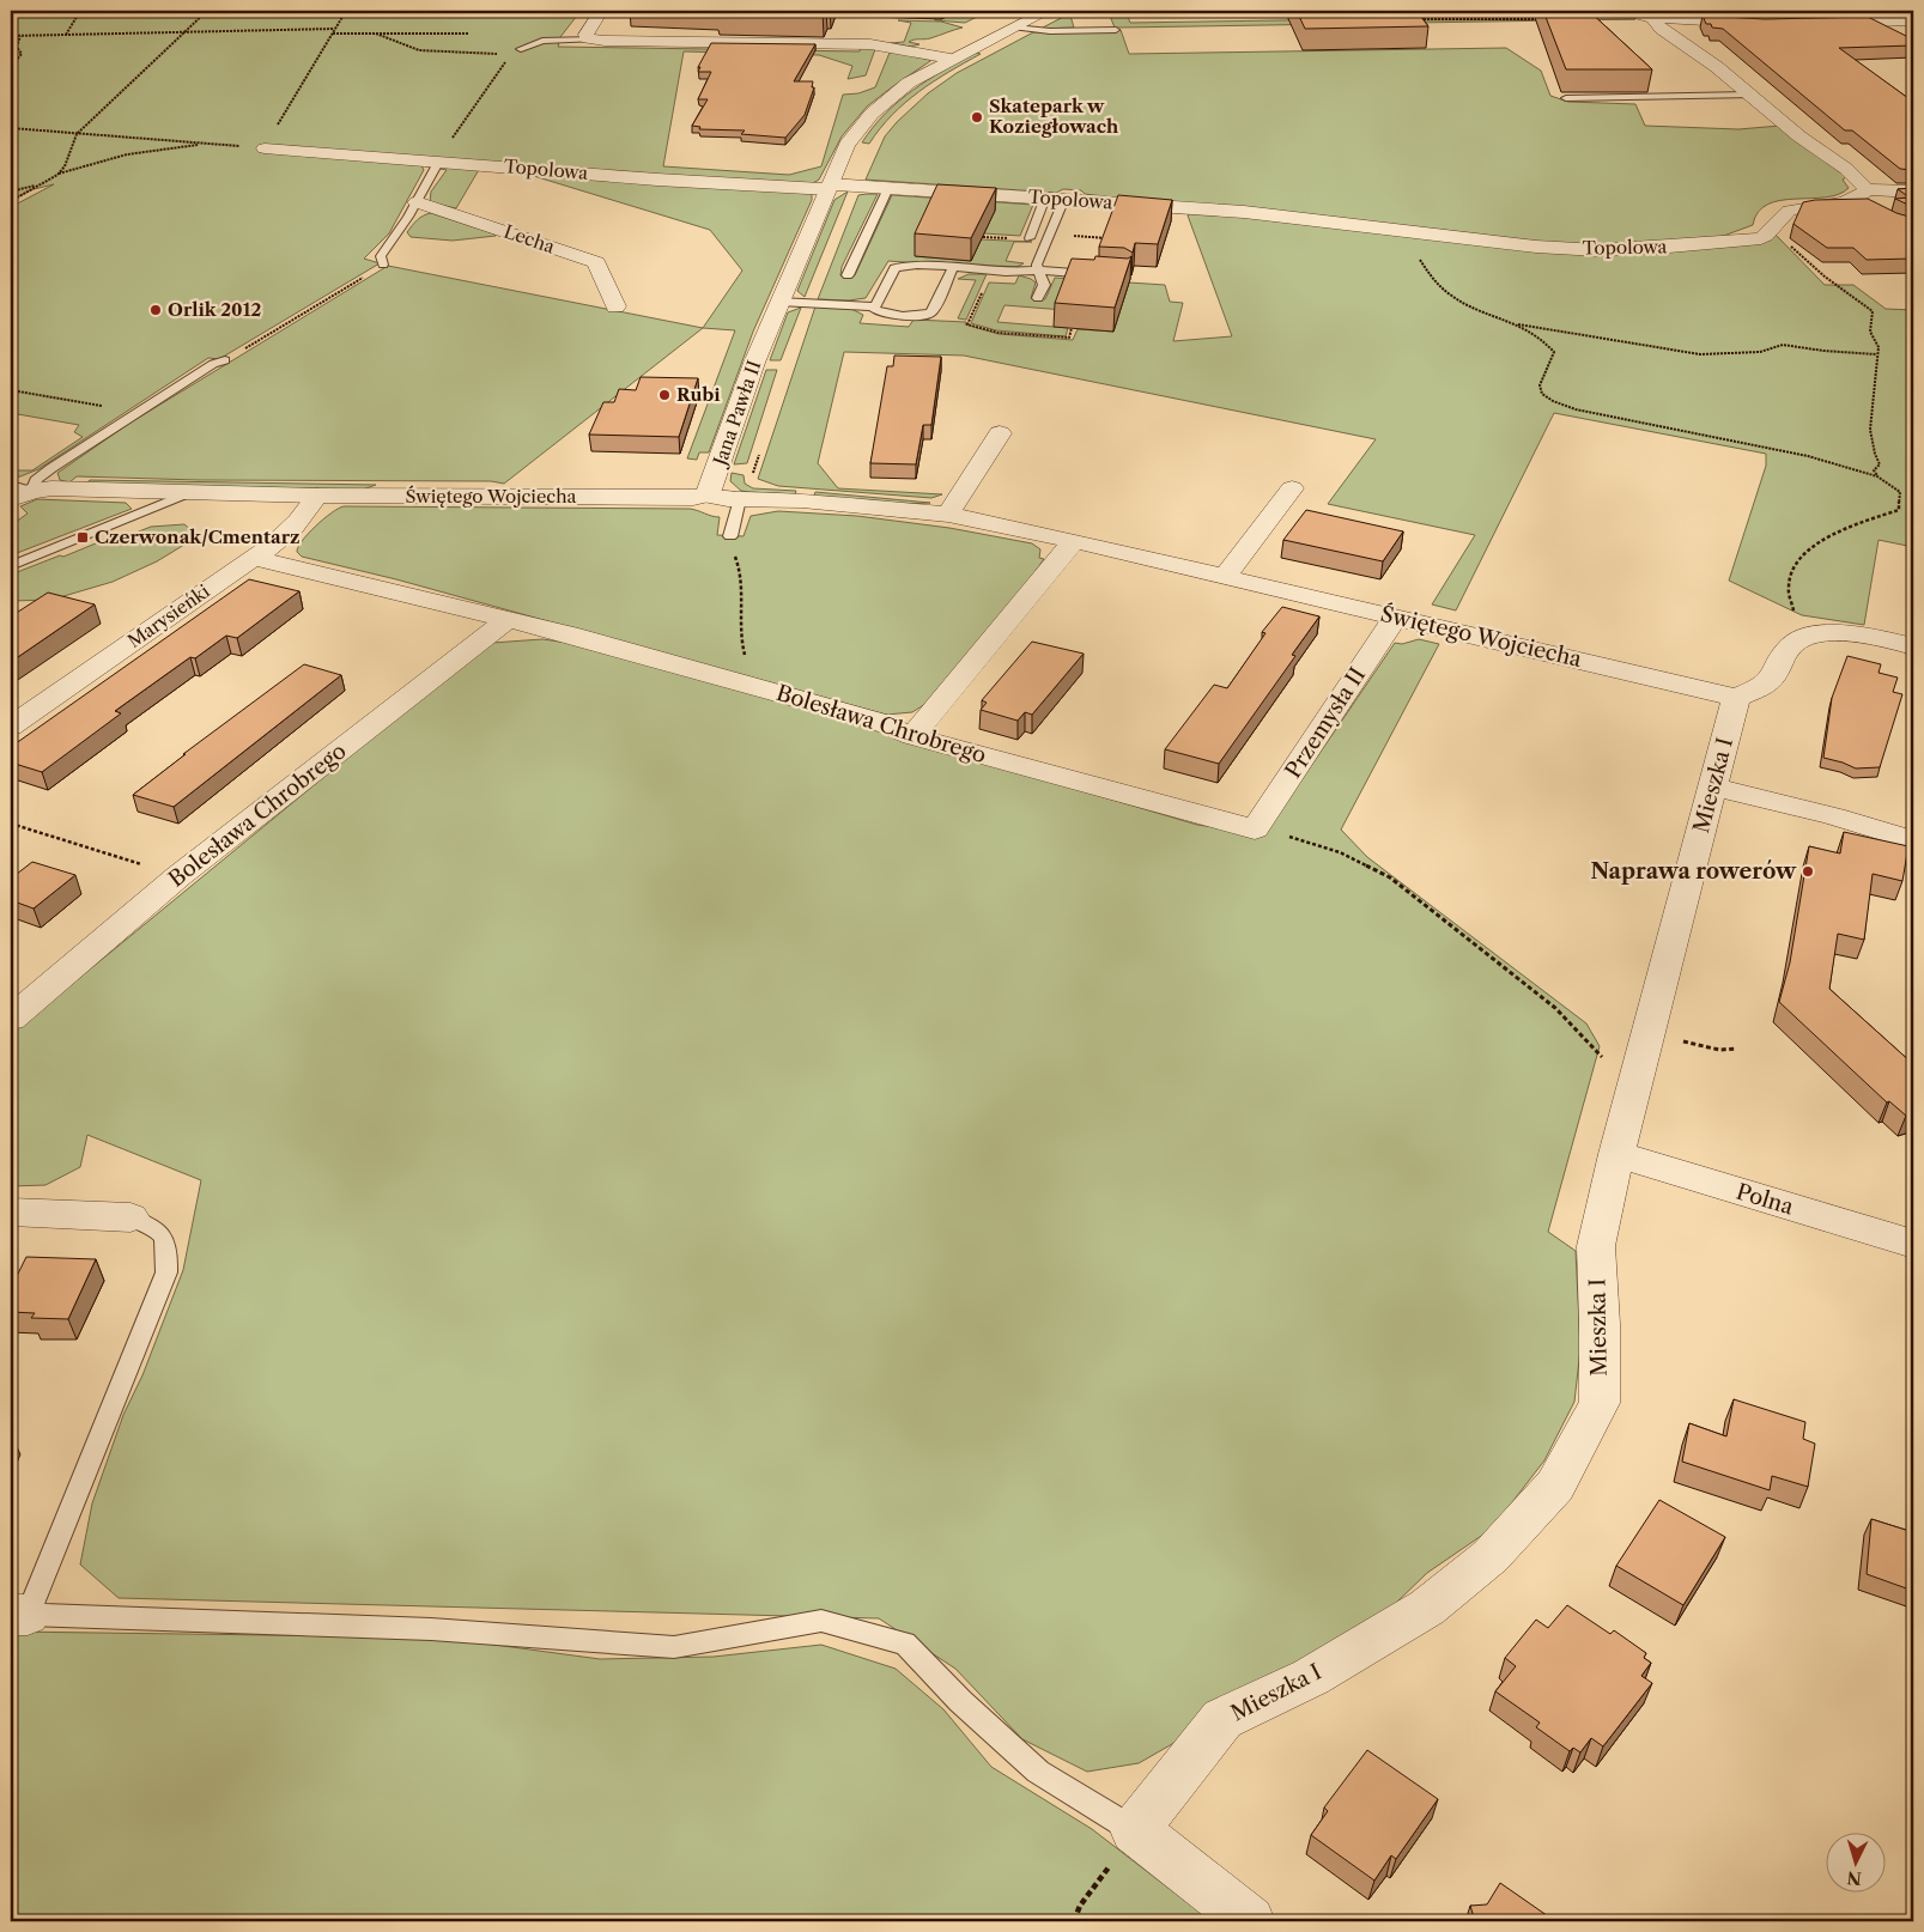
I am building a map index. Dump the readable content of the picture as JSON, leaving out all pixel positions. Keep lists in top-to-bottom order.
{
  "streets": {
    "street": [
      "Topolowa",
      "Lecha",
      "Jana Pawła II",
      "Świętego Wojciecha",
      "Marysieńki",
      "Przemysła II",
      "Bolesława Chrobrego",
      "Mieszka I",
      "Polna"
    ]
  },
  "crossings": [
    ["Topolowa", "Jana Pawła II"],
    ["Jana Pawła II", "Świętego Wojciecha"],
    ["Świętego Wojciecha", "Marysieńki"],
    ["Świętego Wojciecha", "Przemysła II"],
    ["Świętego Wojciecha", "Mieszka I"],
    ["Marysieńki", "Bolesława Chrobrego"],
    ["Przemysła II", "Bolesława Chrobrego"],
    ["Mieszka I", "Polna"]
  ],
  "places": {
    "other": [
      "Skatepark w Koziegłowach",
      "Orlik 2012",
      "Rubi",
      "Naprawa rowerów"
    ],
    "transit": ["Czerwonak/Cmentarz"]
  },
  "north": "bottom"
}
